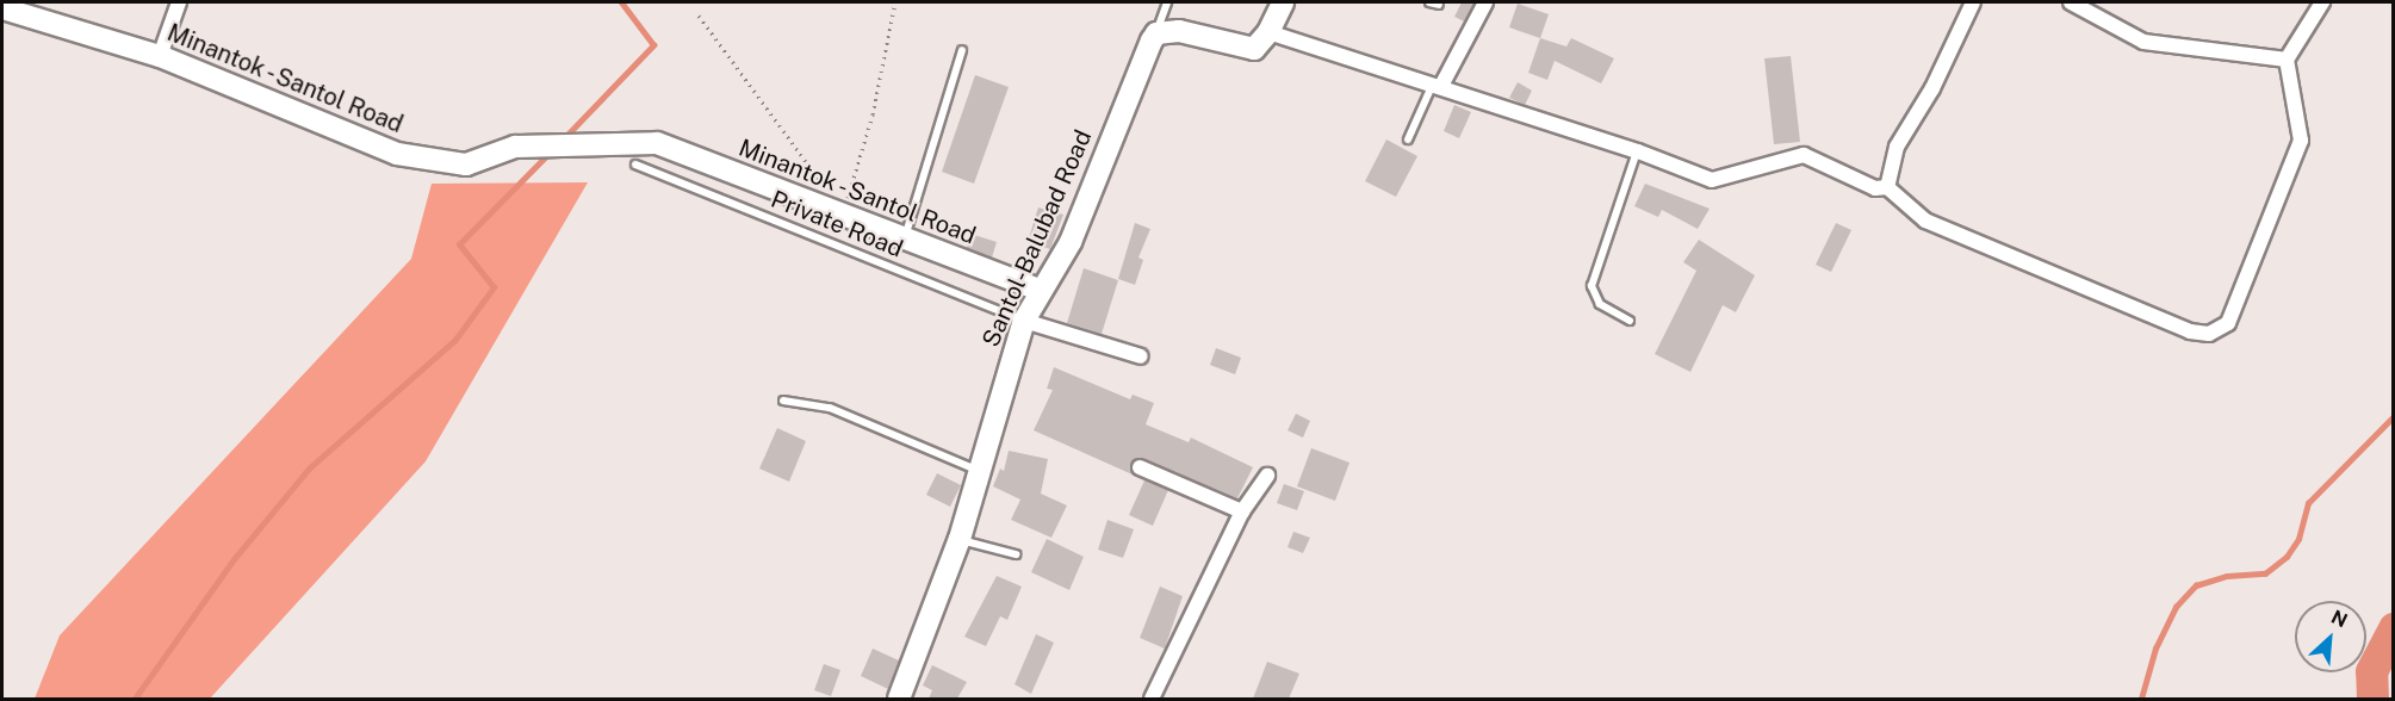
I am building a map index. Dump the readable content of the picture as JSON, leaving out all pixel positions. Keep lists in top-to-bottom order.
{
  "streets": {
    "street": ["Minantok - Santol Road", "Santol-Balubad Road"],
    "lane": ["Private Road"]
  },
  "crossings": [
    ["Minantok - Santol Road", "Santol-Balubad Road"],
    ["Private Road", "Santol-Balubad Road"]
  ],
  "north": "top right"
}
